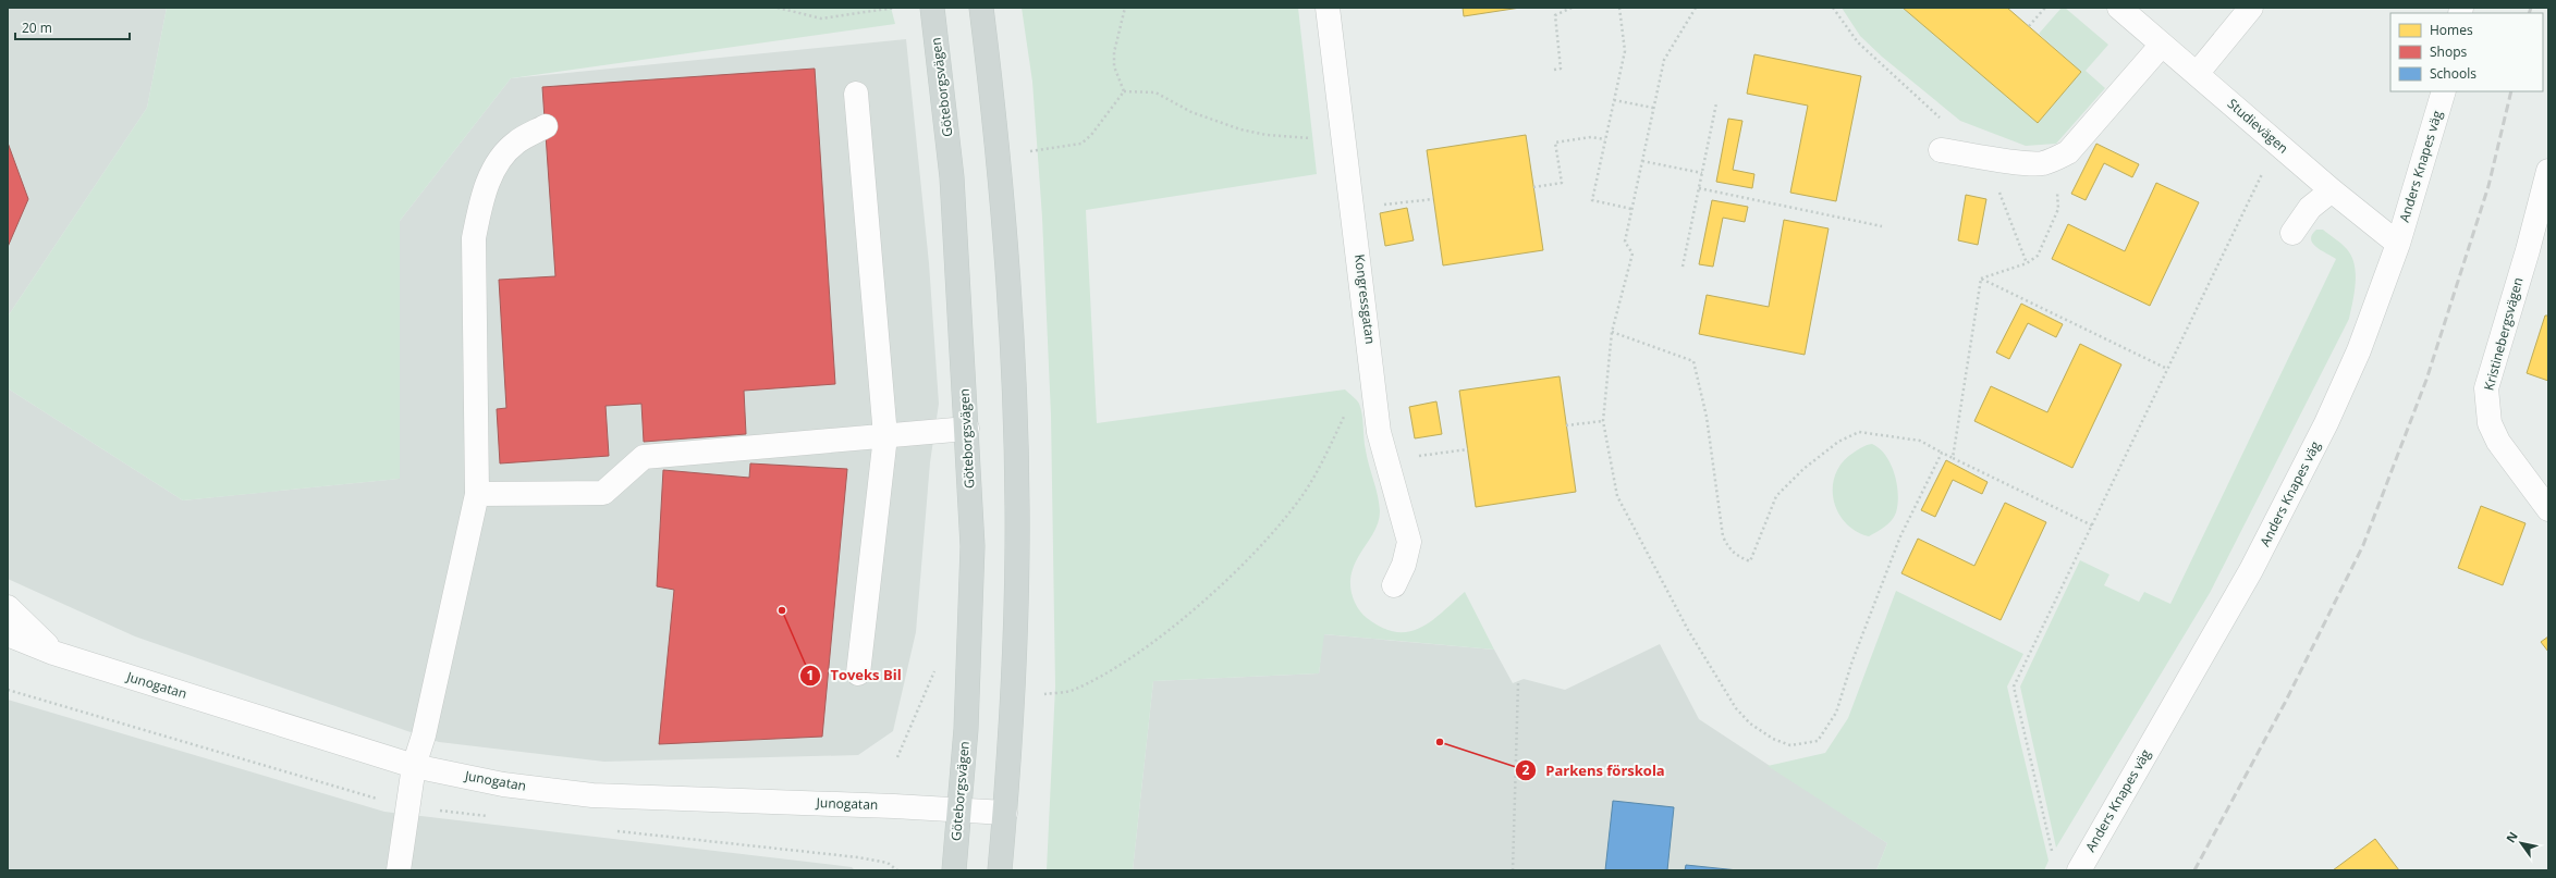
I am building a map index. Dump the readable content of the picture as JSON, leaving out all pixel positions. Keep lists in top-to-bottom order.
{
  "streets": {
    "main road": ["Göteborgsvägen"],
    "street": [
      "Studievägen",
      "Anders Knapes väg",
      "Kongressgatan",
      "Kristinebergsvägen",
      "Junogatan"
    ]
  },
  "crossings": [
    ["Göteborgsvägen", "Junogatan"],
    ["Studievägen", "Anders Knapes väg"]
  ],
  "places": ["Toveks Bil", "Parkens förskola"],
  "legend": ["Homes", "Shops", "Schools"],
  "scale_bar": "20 m",
  "north": "top left"
}
